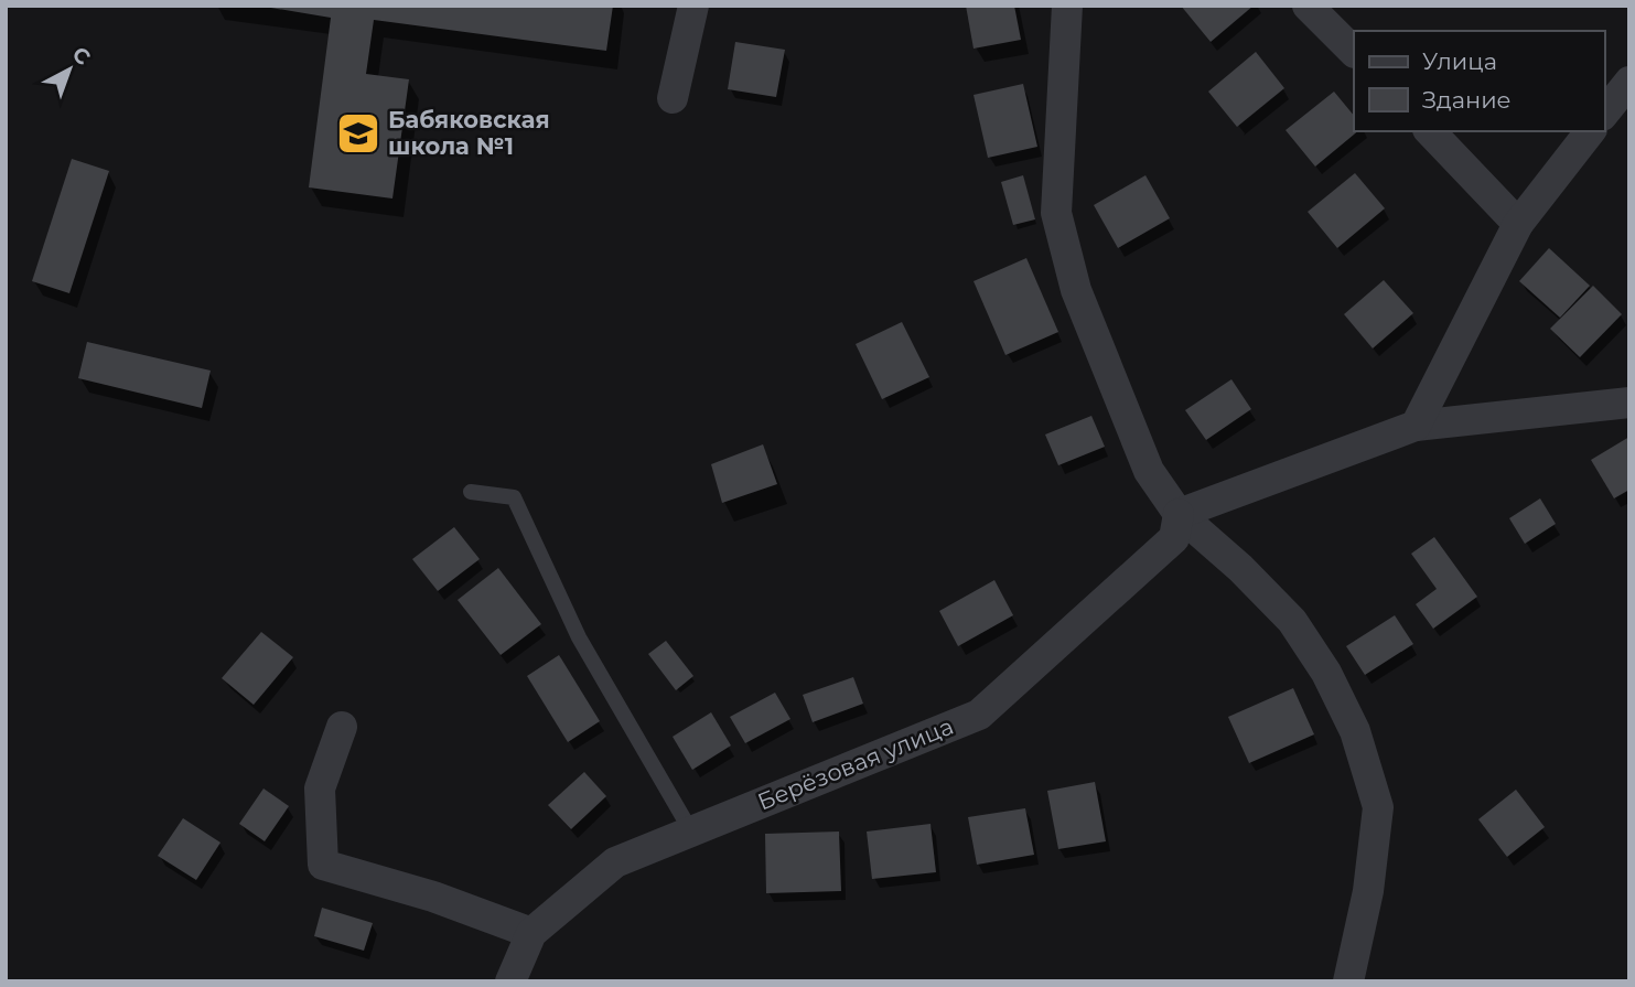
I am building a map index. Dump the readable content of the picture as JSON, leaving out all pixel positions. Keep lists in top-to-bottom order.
{
  "streets": {
    "street": ["Берёзовая улица"]
  },
  "places": {
    "school or university": ["Бабяковская школа №1"]
  },
  "legend": ["Улица", "Здание"],
  "north": "top right"
}
